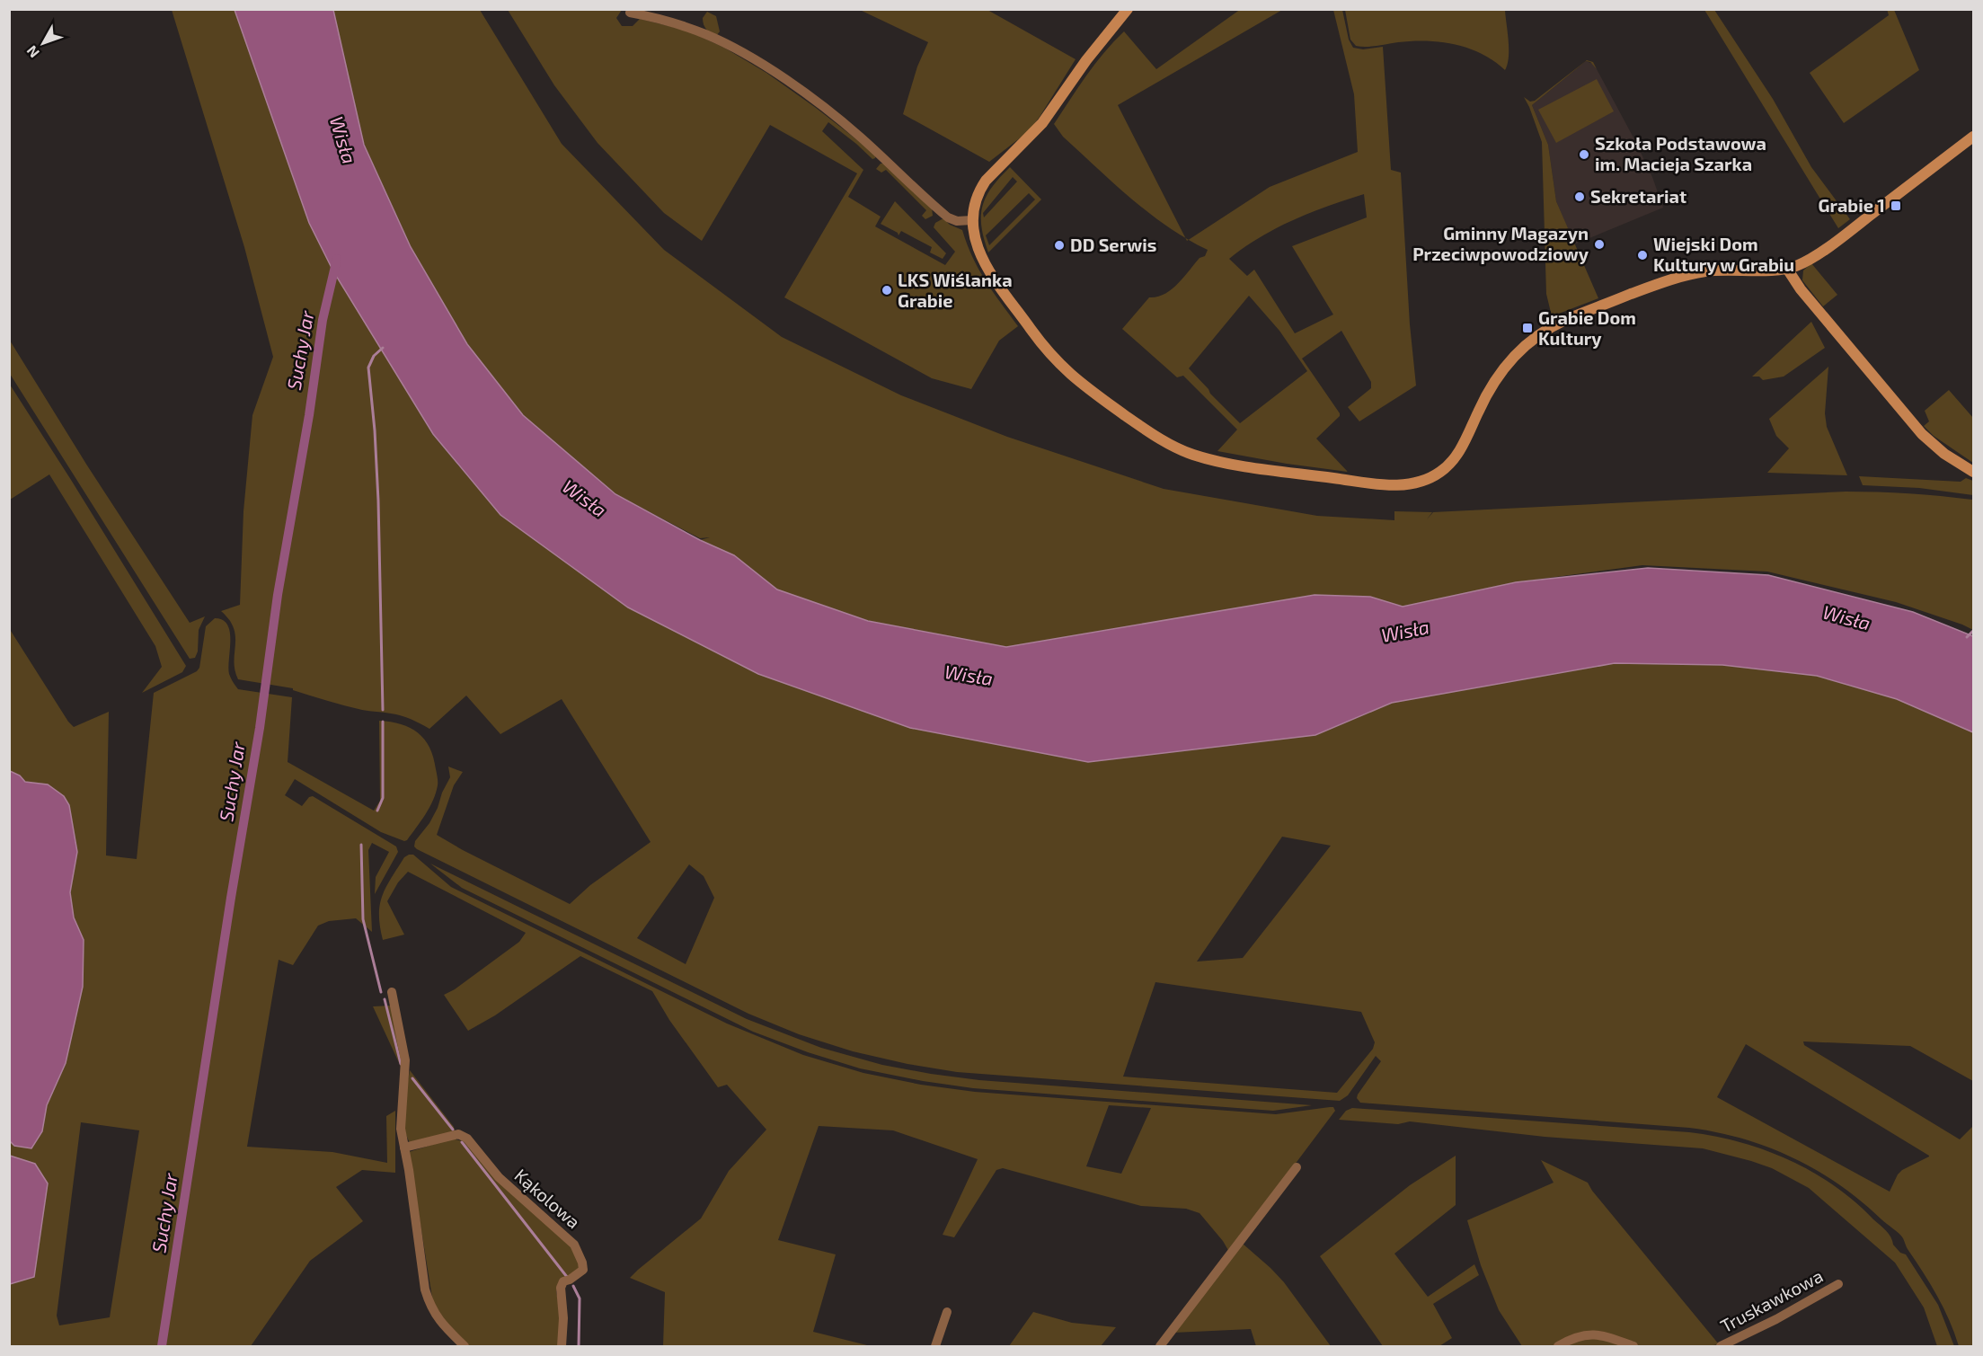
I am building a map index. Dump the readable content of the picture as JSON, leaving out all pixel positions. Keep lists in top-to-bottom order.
{
  "streets": {
    "street": ["Kąkolowa", "Truskawkowa"]
  },
  "water": ["Wisła", "Suchy Jar"],
  "places": {
    "other": [
      "Szkoła Podstawowa im. Macieja Szarka",
      "Sekretariat",
      "Gminny Magazyn Przeciwpowodziowy",
      "DD Serwis",
      "Wiejski Dom Kultury w Grabiu",
      "LKS Wiślanka Grabie"
    ],
    "transit": ["Grabie 1", "Grabie Dom Kultury"]
  },
  "north": "bottom left"
}
